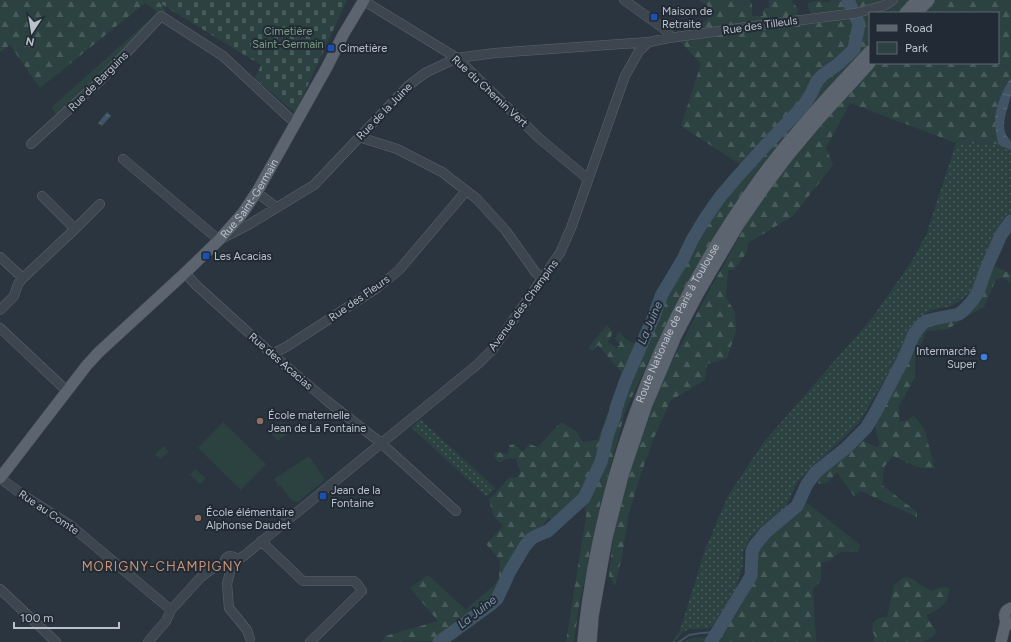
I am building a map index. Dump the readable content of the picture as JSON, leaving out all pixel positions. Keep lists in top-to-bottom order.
{
  "streets": {
    "main road": ["Rue Saint-Germain", "Route Nationale de Paris à Toulouse"],
    "street": [
      "Rue des Tilleuls",
      "Rue de Barguins",
      "Rue du Chemin Vert",
      "Rue de la Juine",
      "Rue des Fleurs",
      "Avenue des Champins",
      "Rue des Acacias",
      "Rue au Comte"
    ]
  },
  "crossings": [
    ["Rue de Barguins", "Rue Saint-Germain"],
    ["Rue du Chemin Vert", "Rue de la Juine"],
    ["Rue du Chemin Vert", "Rue Saint-Germain"],
    ["Rue du Chemin Vert", "Avenue des Champins"],
    ["Rue de la Juine", "Rue Saint-Germain"],
    ["Rue de la Juine", "Avenue des Champins"],
    ["Rue Saint-Germain", "Rue des Acacias"],
    ["Rue Saint-Germain", "Rue au Comte"],
    ["Rue des Fleurs", "Rue des Acacias"],
    ["Avenue des Champins", "Rue des Acacias"],
    ["Avenue des Champins", "Rue au Comte"]
  ],
  "districts": ["MORIGNY-CHAMPIGNY"],
  "water": ["La Juine"],
  "parks": ["Cimetière Saint-Germain"],
  "places": {
    "transit": [
      "Maison de Retraite",
      "Cimetière",
      "Les Acacias",
      "Jean de la Fontaine"
    ],
    "other": ["Intermarché Super", "École maternelle Jean de La Fontaine", "École élémentaire Alphonse Daudet"]
  },
  "legend": ["Road", "Park"],
  "scale_bar": "100 m",
  "north": "bottom"
}
